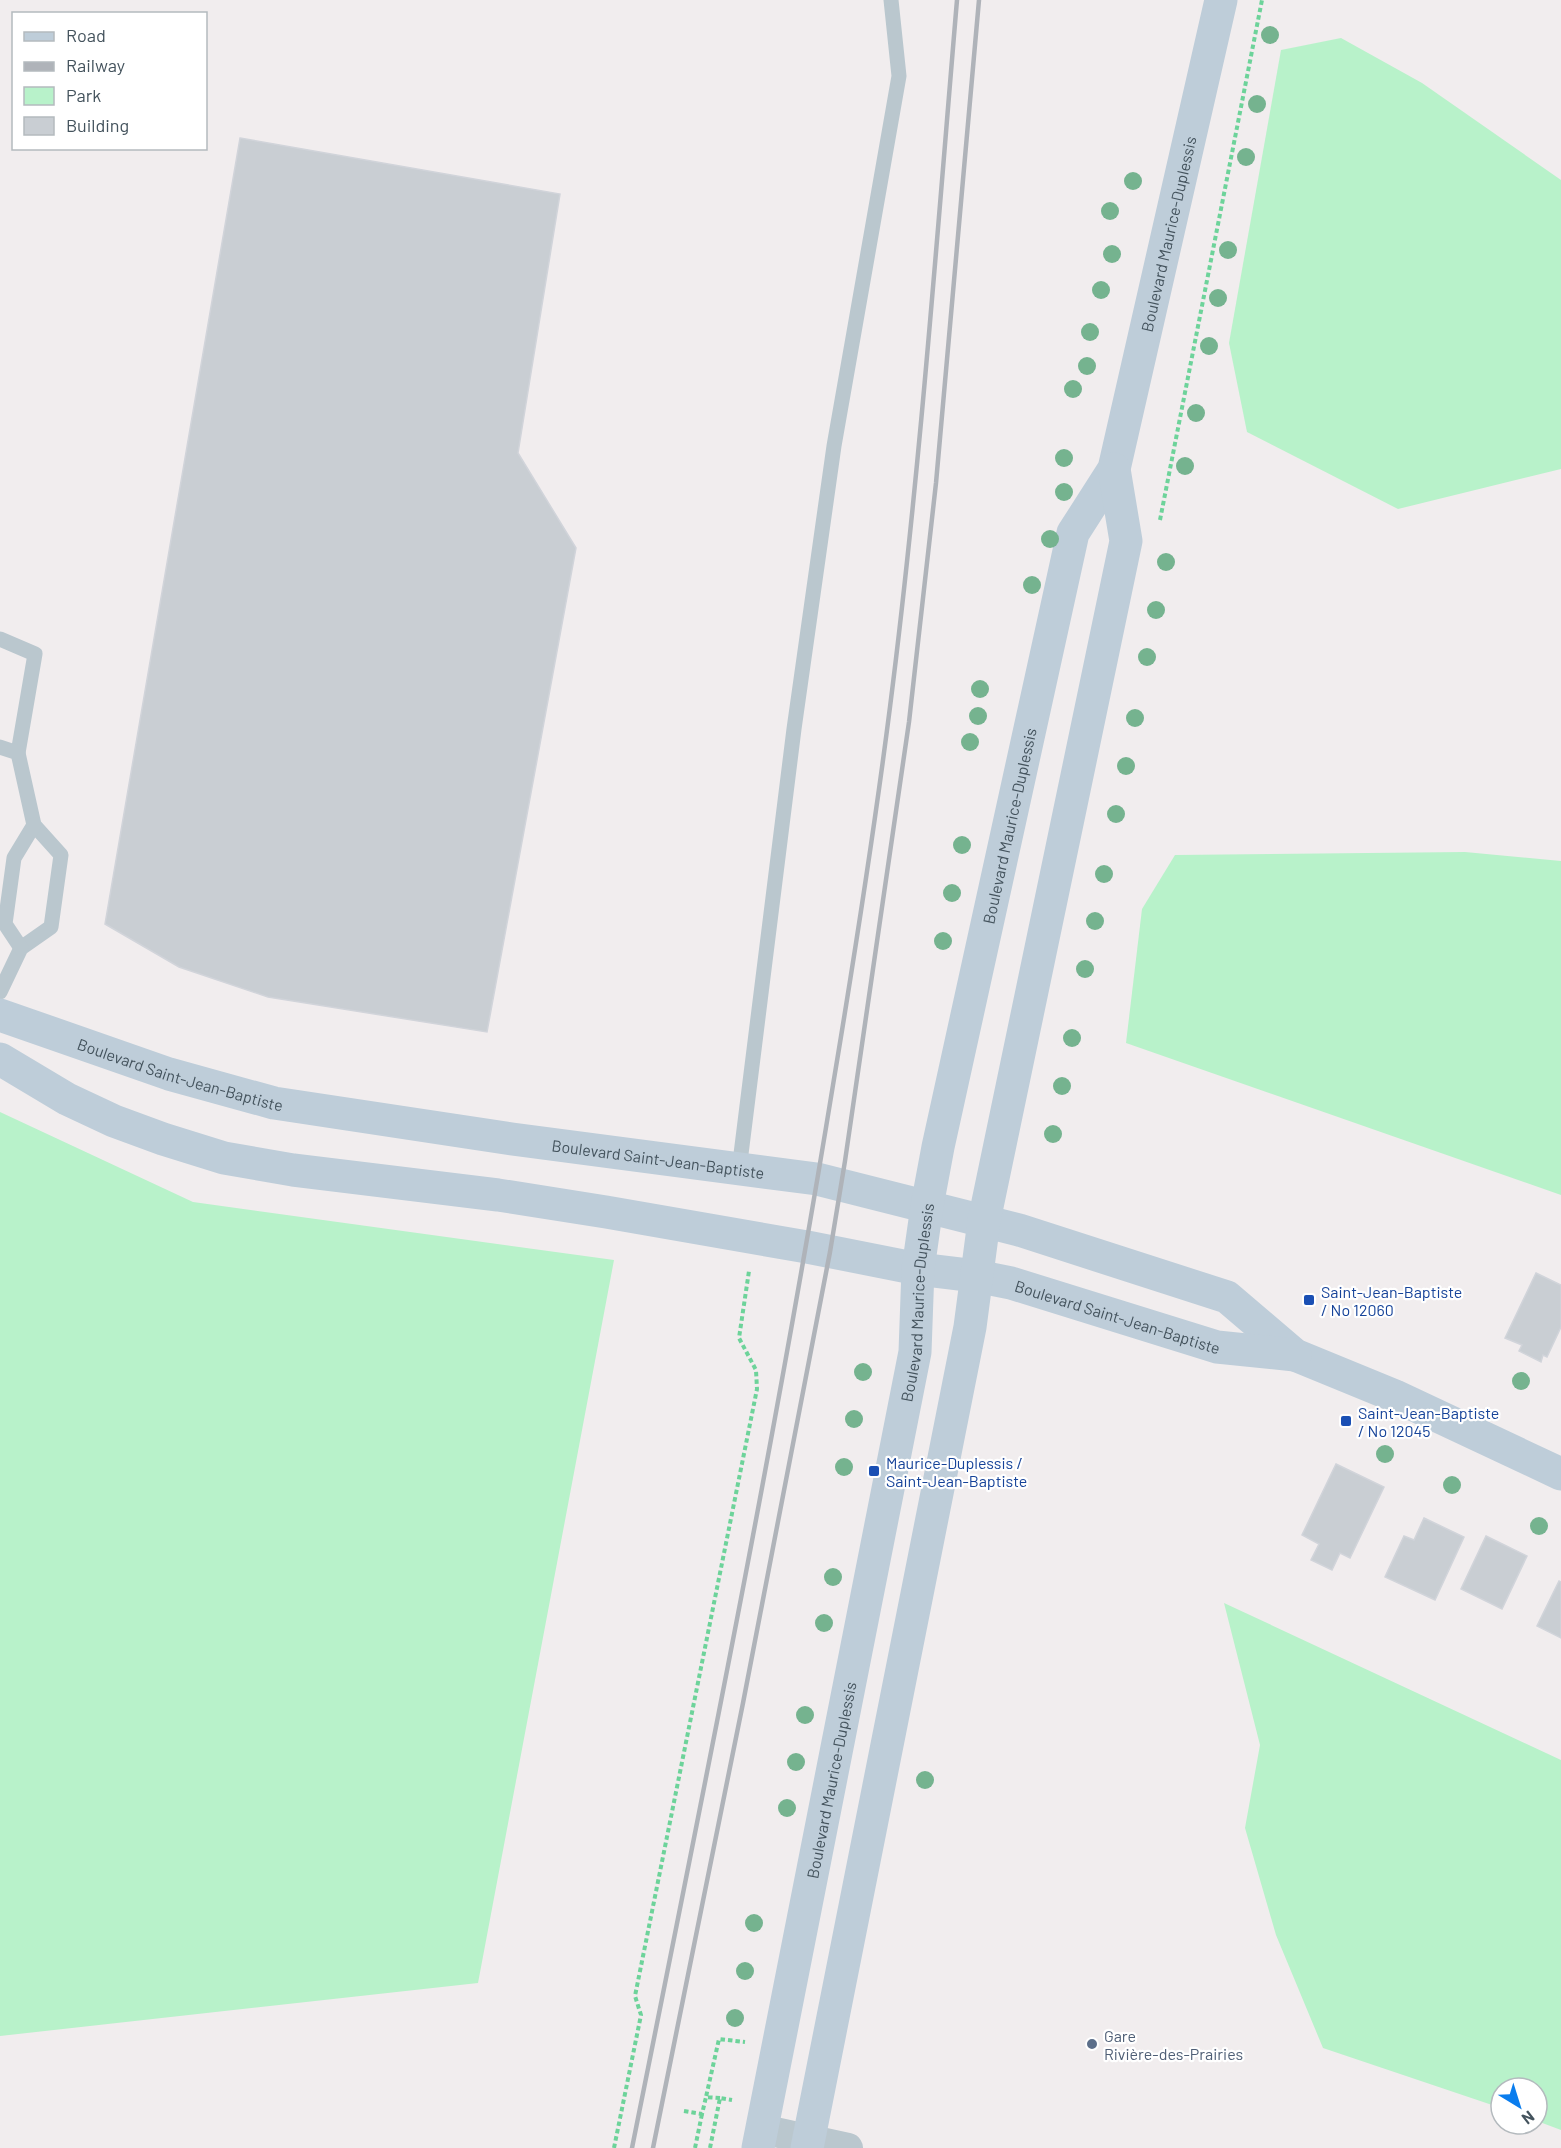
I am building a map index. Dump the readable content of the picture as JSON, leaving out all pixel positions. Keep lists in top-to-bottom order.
{
  "streets": {
    "street": ["Boulevard Maurice-Duplessis", "Boulevard Saint-Jean-Baptiste"]
  },
  "crossings": [
    ["Boulevard Maurice-Duplessis", "Boulevard Saint-Jean-Baptiste"]
  ],
  "places": {
    "transit": ["Saint-Jean-Baptiste / No 12060", "Saint-Jean-Baptiste / No 12045", "Maurice-Duplessis / Saint-Jean-Baptiste"],
    "other": ["Gare Rivière-des-Prairies"]
  },
  "legend": [
    "Road",
    "Railway",
    "Park",
    "Building"
  ],
  "north": "bottom right"
}
